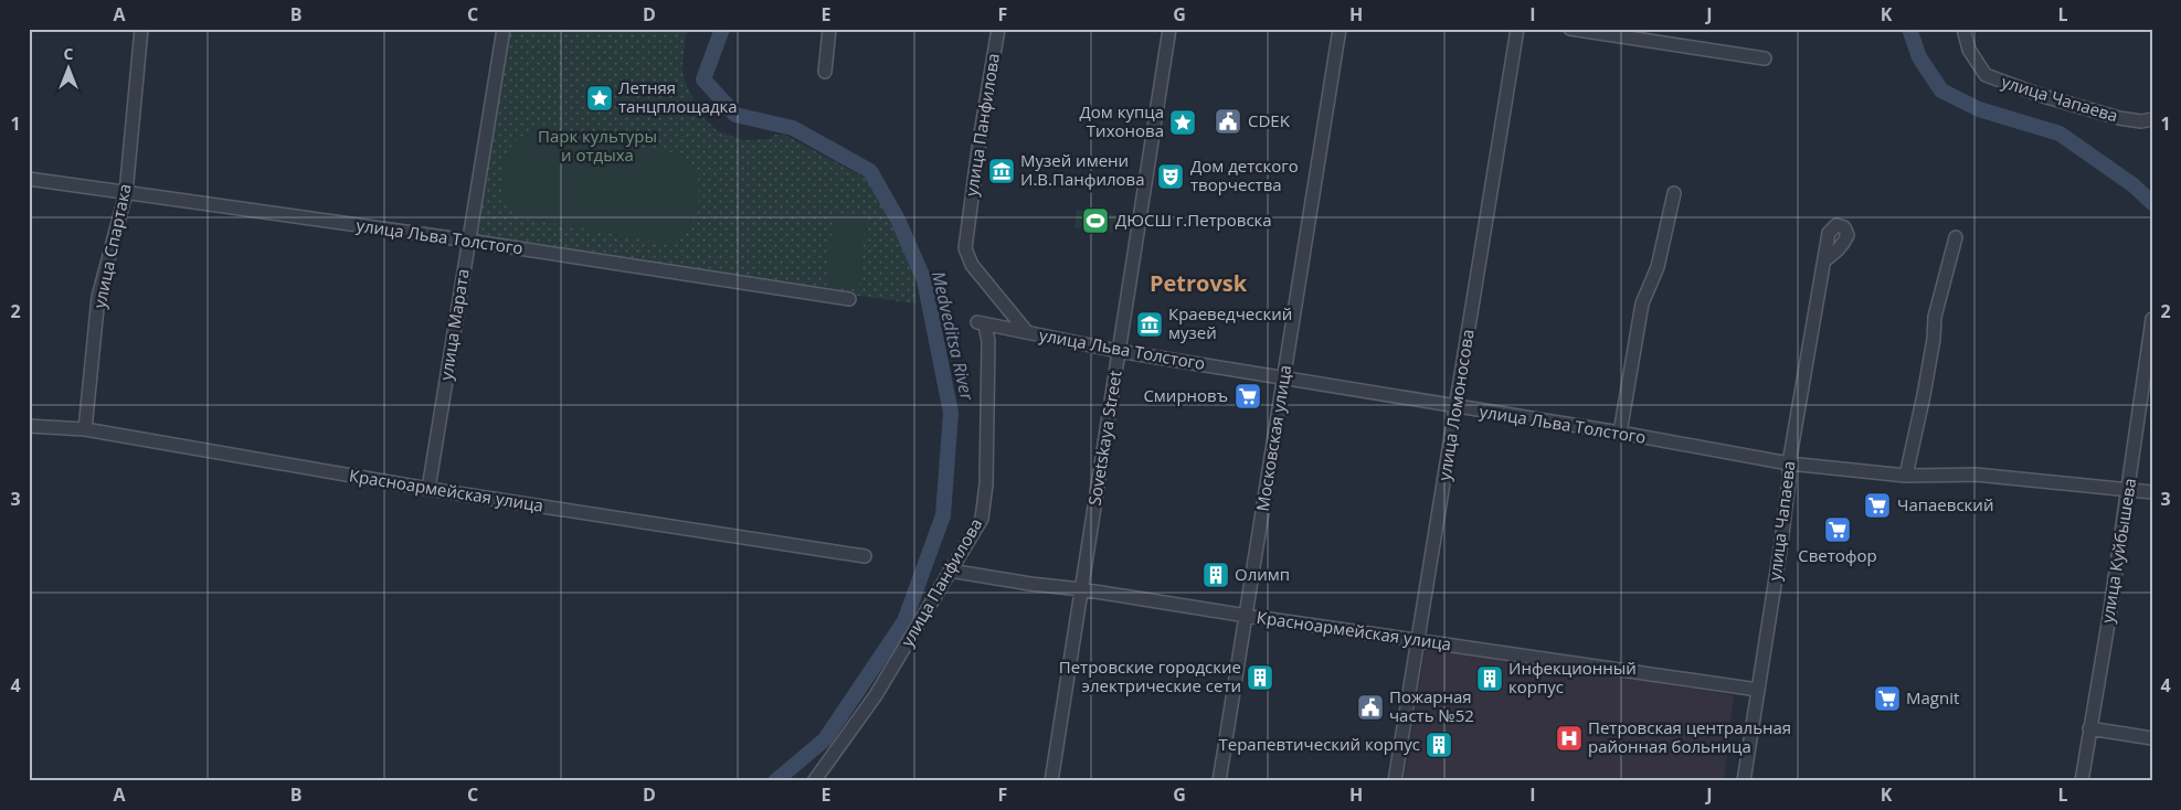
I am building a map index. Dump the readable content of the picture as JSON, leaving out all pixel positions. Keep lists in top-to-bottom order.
{
  "streets": {
    "street": [
      "улица Чапаева",
      "улица Панфилова",
      "улица Льва Толстого",
      "улица Спартака",
      "улица Марата",
      "улица Ломоносова",
      "Sovetskaya Street",
      "Московская улица",
      "Красноармейская улица",
      "улица Куйбышева"
    ]
  },
  "crossings": [
    ["улица Чапаева", "улица Льва Толстого"],
    ["улица Чапаева", "Красноармейская улица"],
    ["улица Панфилова", "улица Льва Толстого"],
    ["улица Панфилова", "Красноармейская улица"],
    ["улица Льва Толстого", "улица Спартака"],
    ["улица Льва Толстого", "улица Марата"],
    ["улица Льва Толстого", "улица Ломоносова"],
    ["улица Льва Толстого", "Sovetskaya Street"],
    ["улица Льва Толстого", "Московская улица"],
    ["улица Льва Толстого", "улица Куйбышева"],
    ["улица Спартака", "Красноармейская улица"],
    ["улица Марата", "Красноармейская улица"],
    ["улица Ломоносова", "Красноармейская улица"],
    ["Sovetskaya Street", "Красноармейская улица"],
    ["Московская улица", "Красноармейская улица"]
  ],
  "districts": ["Petrovsk"],
  "water": ["Medveditsa River"],
  "parks": ["Парк культуры и отдыха"],
  "places": {
    "place": ["Летняя танцплощадка", "Дом купца Тихонова"],
    "public building": ["CDEK", "Пожарная часть №52"],
    "museum": ["Музей имени И.В.Панфилова", "Краеведческий музей"],
    "theatre": ["Дом детского творчества"],
    "sports": ["ДЮСШ г.Петровска"],
    "supermarket": [
      "Смирновъ",
      "Чапаевский",
      "Светофор",
      "Magnit"
    ],
    "building": [
      "Олимп",
      "Петровские городские электрические сети",
      "Инфекционный корпус",
      "Терапевтический корпус"
    ],
    "hospital": ["Петровская центральная районная больница"]
  },
  "north": "top",
  "grid": {
    "columns": [
      "A",
      "B",
      "C",
      "D",
      "E",
      "F",
      "G",
      "H",
      "I",
      "J",
      "K",
      "L"
    ],
    "rows": [
      "1",
      "2",
      "3",
      "4"
    ]
  }
}
